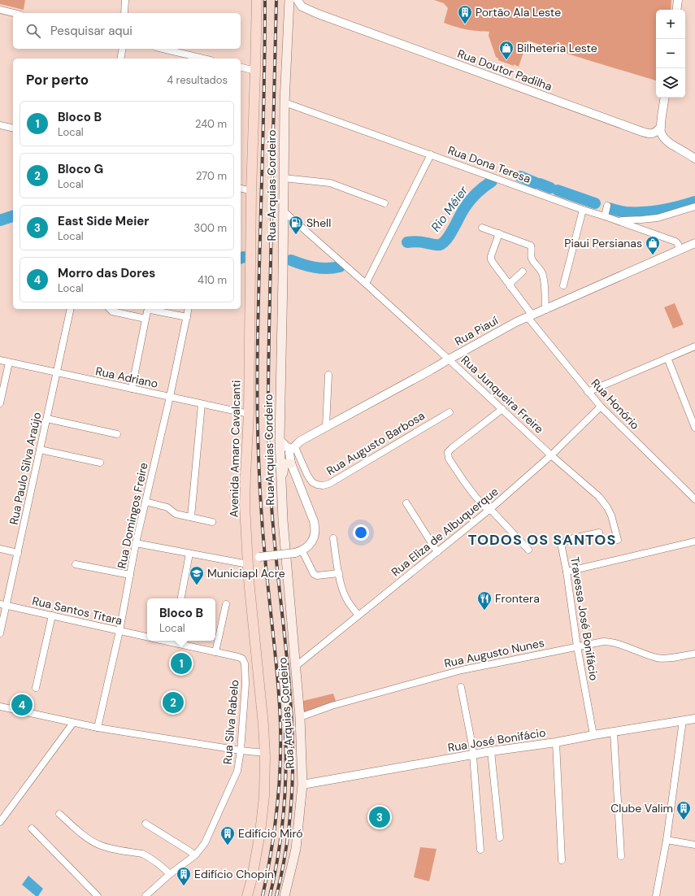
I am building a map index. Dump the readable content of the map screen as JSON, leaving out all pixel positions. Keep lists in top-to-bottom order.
{
  "streets": {
    "main road": ["Rua Arquias Cordeiro", "Avenida Amaro Cavalcanti"],
    "street": [
      "Rua Doutor Padilha",
      "Rua Dona Teresa",
      "Rua Piauí",
      "Rua Adriano",
      "Rua Junqueira Freire",
      "Rua Honório",
      "Rua Augusto Barbosa",
      "Rua Paulo Silva Araújo",
      "Rua Domingos Freire",
      "Rua Eliza de Albuquerque",
      "Rua Santos Titara",
      "Travessa José Bonifácio",
      "Rua Augusto Nunes",
      "Rua Silva Rabelo",
      "Rua José Bonifácio"
    ]
  },
  "crossings": [
    ["Rua Dona Teresa", "Rua Arquias Cordeiro"],
    ["Rua Dona Teresa", "Rua Piauí"],
    ["Rua Arquias Cordeiro", "Rua Junqueira Freire"],
    ["Rua Arquias Cordeiro", "Rua Eliza de Albuquerque"],
    ["Rua Arquias Cordeiro", "Rua Augusto Nunes"],
    ["Rua Arquias Cordeiro", "Rua José Bonifácio"],
    ["Rua Piauí", "Rua Junqueira Freire"],
    ["Rua Piauí", "Rua Honório"],
    ["Rua Piauí", "Rua Augusto Barbosa"],
    ["Rua Adriano", "Avenida Amaro Cavalcanti"],
    ["Rua Adriano", "Rua Paulo Silva Araújo"],
    ["Rua Adriano", "Rua Domingos Freire"],
    ["Rua Junqueira Freire", "Rua Eliza de Albuquerque"],
    ["Rua Honório", "Rua Eliza de Albuquerque"],
    ["Rua Paulo Silva Araújo", "Rua Santos Titara"],
    ["Rua Domingos Freire", "Rua Santos Titara"],
    ["Travessa José Bonifácio", "Rua Augusto Nunes"],
    ["Travessa José Bonifácio", "Rua José Bonifácio"]
  ],
  "districts": ["TODOS OS SANTOS"],
  "water": ["Rio Méier"],
  "places": {
    "building": [
      "Portão Ala Leste",
      "Clube Valim",
      "Edifício Miró",
      "Edifício Chopin"
    ],
    "shop": ["Bilheteria Leste", "Piaui Persianas"],
    "fuel station": ["Shell"],
    "school or university": ["Municiapl Acre"],
    "restaurant": ["Frontera"]
  },
  "page": {
    "map_buttons": ["+", "−"],
    "search": "Pesquisar aqui",
    "heading": ["Por perto", "4 resultados"],
    "list": [
      {
        "mark": "1",
        "name": "Bloco B",
        "note": "Local",
        "value": "240 m"
      },
      {
        "mark": "2",
        "name": "Bloco G",
        "note": "Local",
        "value": "270 m"
      },
      {
        "mark": "3",
        "name": "East Side Meier",
        "note": "Local",
        "value": "300 m"
      },
      {
        "mark": "4",
        "name": "Morro das Dores",
        "note": "Local",
        "value": "410 m"
      }
    ],
    "popup": ["Bloco B", "Local"],
    "pins": [
      "1",
      "2",
      "4",
      "3"
    ]
  }
}
